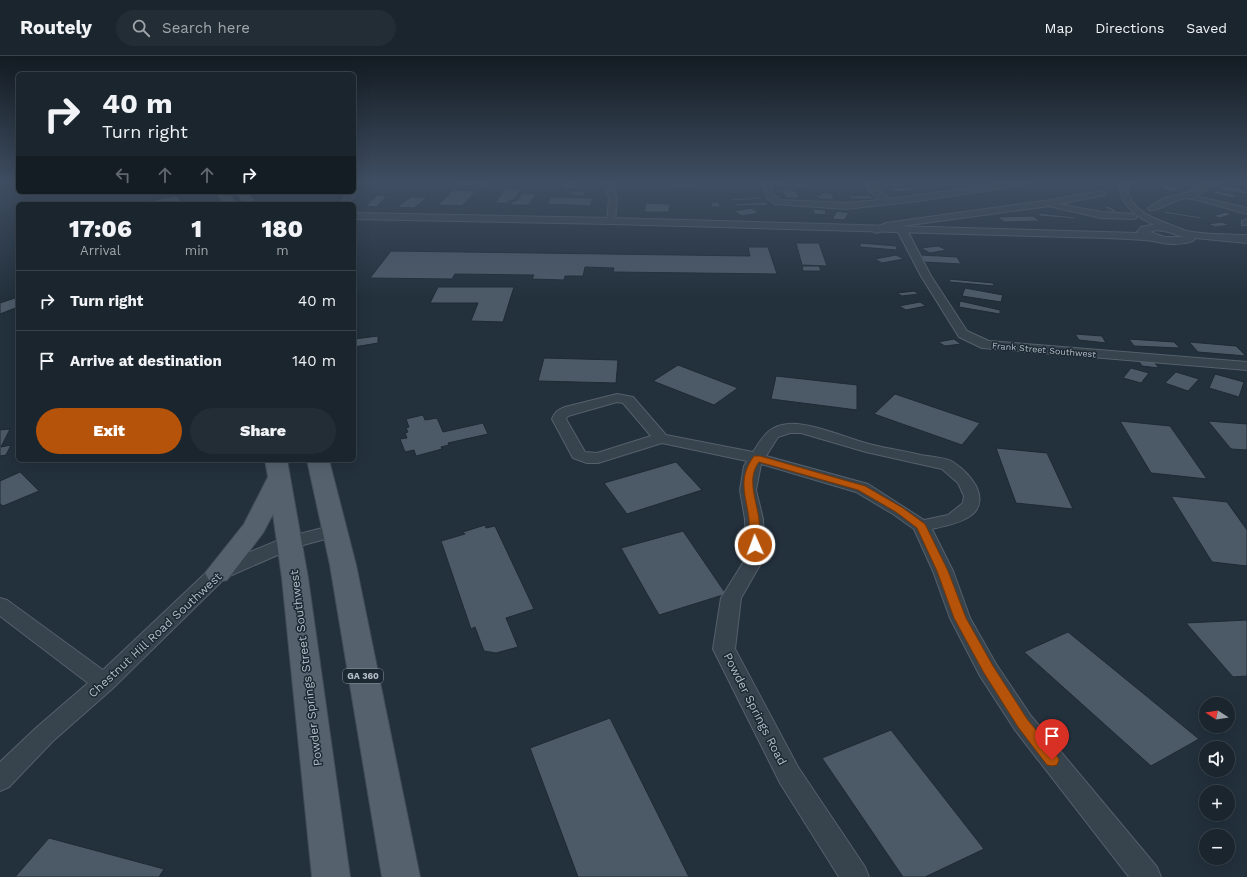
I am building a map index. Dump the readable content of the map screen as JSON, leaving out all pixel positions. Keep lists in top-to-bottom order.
{
  "streets": {
    "main road": ["Powder Springs Street Southwest", "GA 360"],
    "street": ["Frank Street Southwest", "Chestnut Hill Road Southwest", "Powder Springs Road"]
  },
  "crossings": [
    ["Chestnut Hill Road Southwest", "Powder Springs Street Southwest"],
    ["Chestnut Hill Road Southwest", "GA 360"]
  ],
  "north": "left",
  "page": {
    "header": "Routely",
    "search": "Search here",
    "nav": ["Map", "Directions", "Saved"],
    "turn": ["40 m", "Turn right"],
    "eta": [
      "17:06",
      "Arrival",
      "1",
      "min",
      "180",
      "m"
    ],
    "list": [
      {
        "name": "Turn right",
        "value": "40 m"
      },
      {
        "name": "Arrive at destination",
        "value": "140 m"
      }
    ],
    "buttons": ["Exit", "Share"],
    "map_buttons": ["+", "−"]
  }
}
